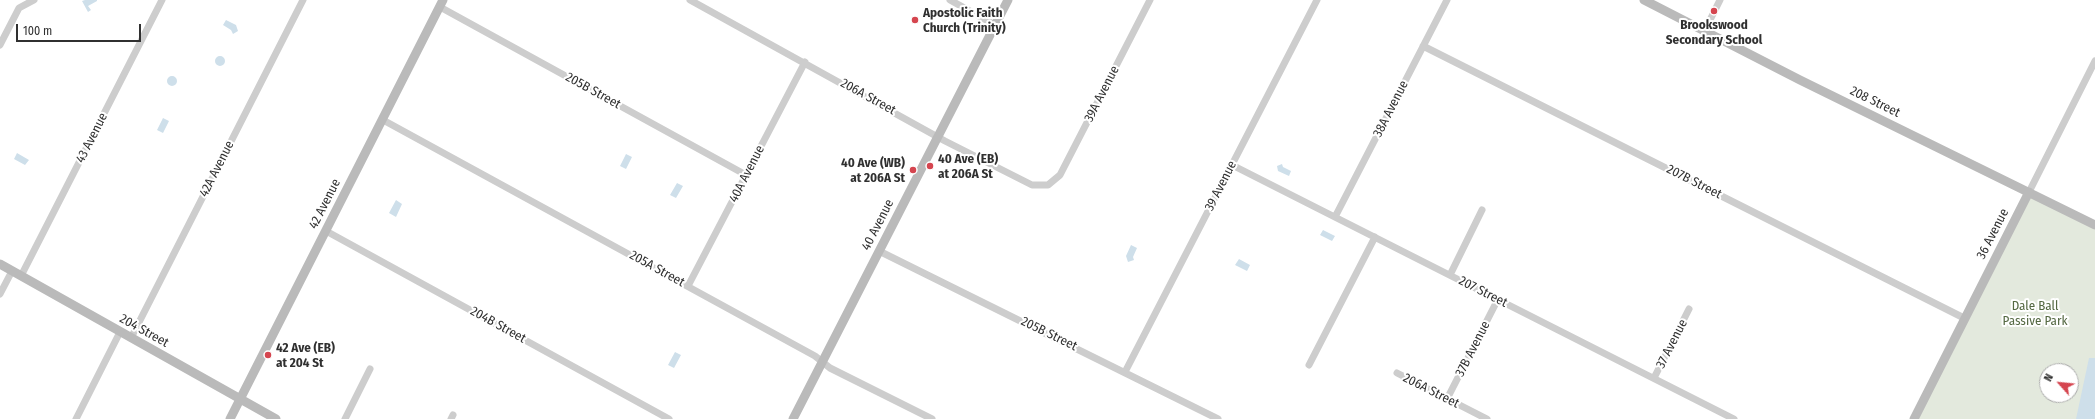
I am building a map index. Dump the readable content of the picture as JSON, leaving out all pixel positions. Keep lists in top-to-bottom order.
{
  "streets": {
    "main road": [
      "208 Street",
      "42 Avenue",
      "40 Avenue",
      "36 Avenue",
      "204 Street"
    ],
    "street": [
      "205B Street",
      "39A Avenue",
      "206A Street",
      "38A Avenue",
      "43 Avenue",
      "42A Avenue",
      "40A Avenue",
      "207B Street",
      "39 Avenue",
      "205A Street",
      "207 Street",
      "204B Street",
      "37 Avenue",
      "37B Avenue"
    ]
  },
  "crossings": [
    ["205B Street", "40A Avenue"],
    ["205B Street", "39 Avenue"],
    ["205B Street", "42 Avenue"],
    ["205B Street", "40 Avenue"],
    ["39A Avenue", "206A Street"],
    ["206A Street", "40A Avenue"],
    ["206A Street", "40 Avenue"],
    ["206A Street", "37B Avenue"],
    ["208 Street", "36 Avenue"],
    ["38A Avenue", "207B Street"],
    ["38A Avenue", "207 Street"],
    ["43 Avenue", "204 Street"],
    ["42A Avenue", "204 Street"],
    ["40A Avenue", "205A Street"],
    ["207B Street", "36 Avenue"],
    ["39 Avenue", "207 Street"],
    ["42 Avenue", "205A Street"],
    ["42 Avenue", "204B Street"],
    ["42 Avenue", "204 Street"],
    ["40 Avenue", "205A Street"],
    ["207 Street", "37 Avenue"],
    ["207 Street", "37B Avenue"]
  ],
  "parks": ["Dale Ball Passive Park"],
  "places": [
    "Brookswood Secondary School",
    "Apostolic Faith Church (Trinity)",
    "40 Ave (EB) at 206A St",
    "40 Ave (WB) at 206A St",
    "42 Ave (EB) at 204 St"
  ],
  "scale_bar": "100 m",
  "north": "top left"
}
